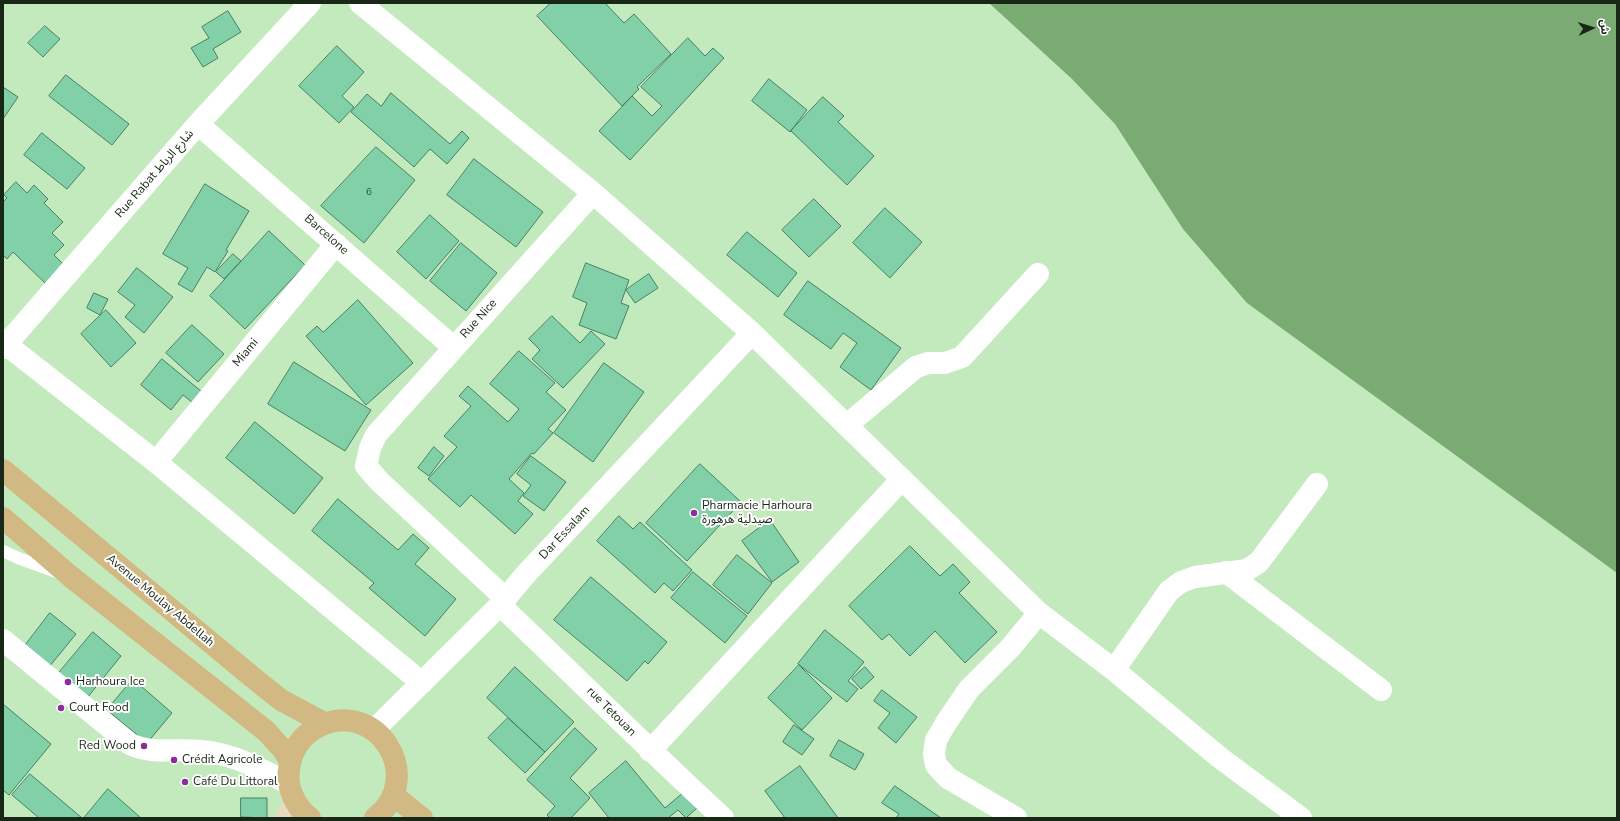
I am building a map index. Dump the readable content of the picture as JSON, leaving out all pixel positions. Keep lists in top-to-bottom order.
{
  "streets": {
    "main road": ["Avenue Moulay Abdellah"],
    "street": [
      "Rue Rabat شارع الرباط",
      "Barcelone",
      "Rue Nice",
      "Miami",
      "Dar Essalam",
      "rue Tetouan"
    ]
  },
  "crossings": [
    ["Rue Rabat شارع الرباط", "Barcelone"],
    ["Barcelone", "Rue Nice"],
    ["Barcelone", "Miami"],
    ["Rue Nice", "rue Tetouan"],
    ["Dar Essalam", "rue Tetouan"]
  ],
  "places": [
    "Pharmacie Harhoura صيدلية هرهورة",
    "Harhoura Ice",
    "Court Food",
    "Red Wood",
    "Crédit Agricole",
    "Café Du Littoral"
  ],
  "house_numbers": ["6"],
  "north": "right"
}
